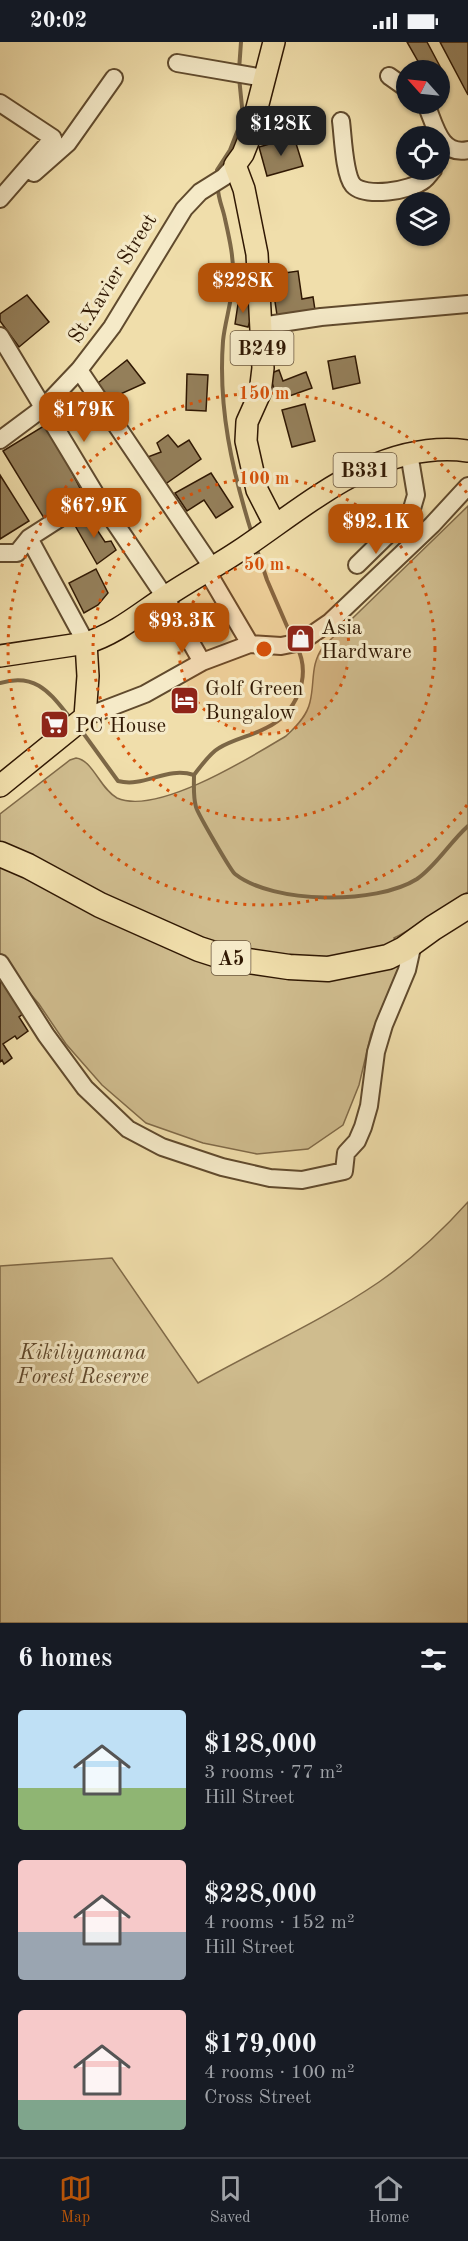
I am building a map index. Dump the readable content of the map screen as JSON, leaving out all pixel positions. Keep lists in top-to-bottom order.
{
  "streets": {
    "highway": ["A5"],
    "main road": ["B249", "B331"],
    "street": ["St.Xavier Street"]
  },
  "crossings": [
    ["St.Xavier Street", "B249"],
    ["B249", "B331"]
  ],
  "parks": ["Kikiliyamana Forest Reserve"],
  "places": {
    "shop": ["Asia Hardware"],
    "hotel": ["Golf Green Bungalow"],
    "supermarket": ["PC House"]
  },
  "north": "top left",
  "page": {
    "status": "20:02",
    "price": [
      "$128K",
      "$228K",
      "$179K",
      "$67.9K",
      "$92.1K",
      "$93.3K"
    ],
    "heading": "6 homes",
    "list": [
      {
        "name": "$128,000",
        "note": "3 rooms · 77 m² · Hill Street"
      },
      {
        "name": "$228,000",
        "note": "4 rooms · 152 m² · Hill Street"
      },
      {
        "name": "$179,000",
        "note": "4 rooms · 100 m² · Cross Street"
      }
    ],
    "tabs": ["Map", "Saved", "Home"]
  },
  "rings": ["150 m", "100 m", "50 m"]
}
